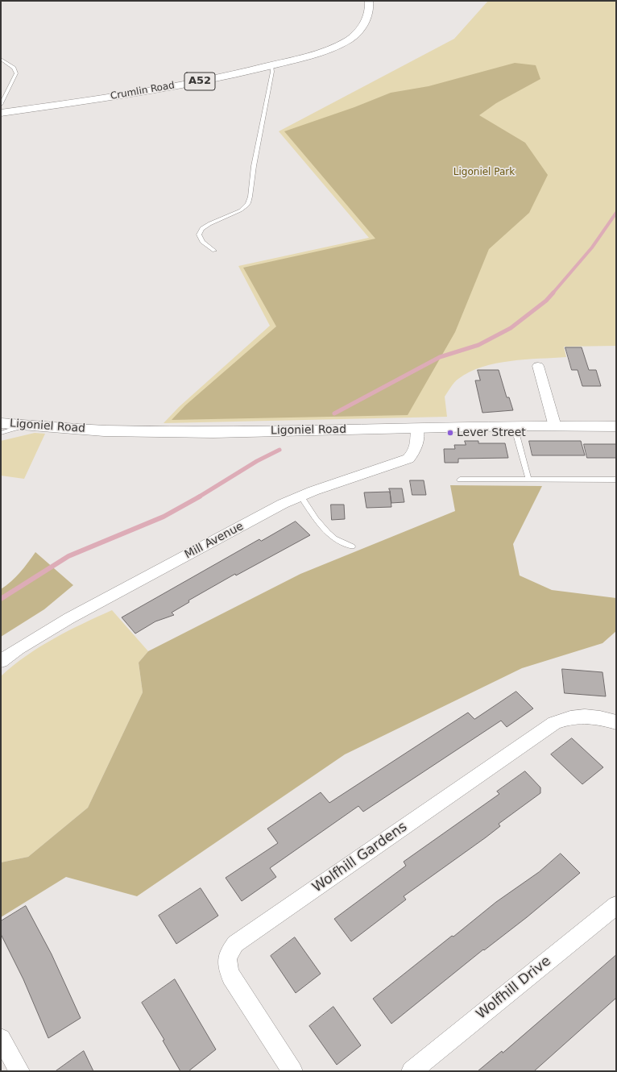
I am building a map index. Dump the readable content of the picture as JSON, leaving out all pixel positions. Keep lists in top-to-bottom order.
{
  "streets": {
    "main road": ["A52", "Crumlin Road", "Ligoniel Road"],
    "street": ["Mill Avenue", "Wolfhill Gardens", "Wolfhill Drive"]
  },
  "crossings": [
    ["Ligoniel Road", "Mill Avenue"]
  ],
  "parks": ["Ligoniel Park"],
  "places": ["Lever Street"]
}
